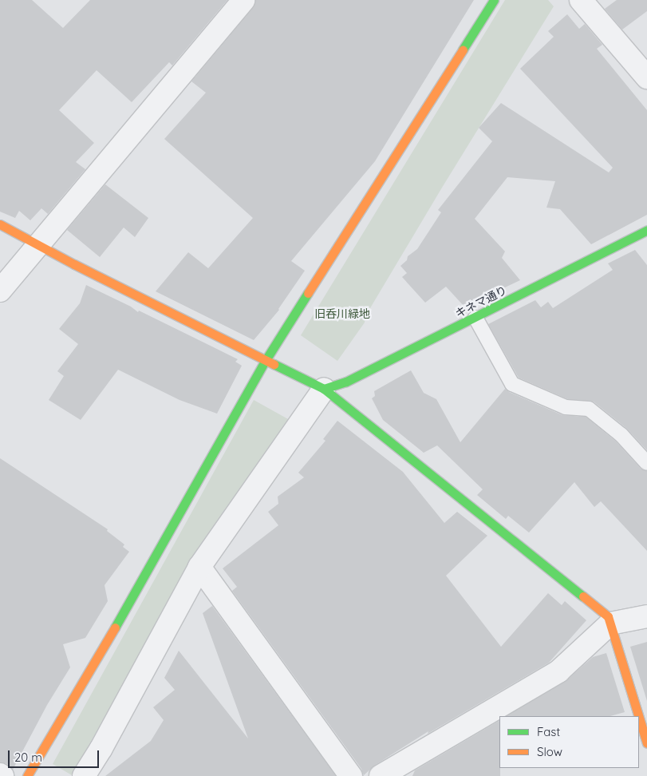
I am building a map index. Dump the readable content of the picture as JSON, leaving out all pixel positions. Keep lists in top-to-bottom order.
{
  "streets": {
    "street": ["キネマ通り"]
  },
  "parks": ["旧呑川緑地"],
  "legend": ["Fast", "Slow"],
  "scale_bar": "20 m"
}
